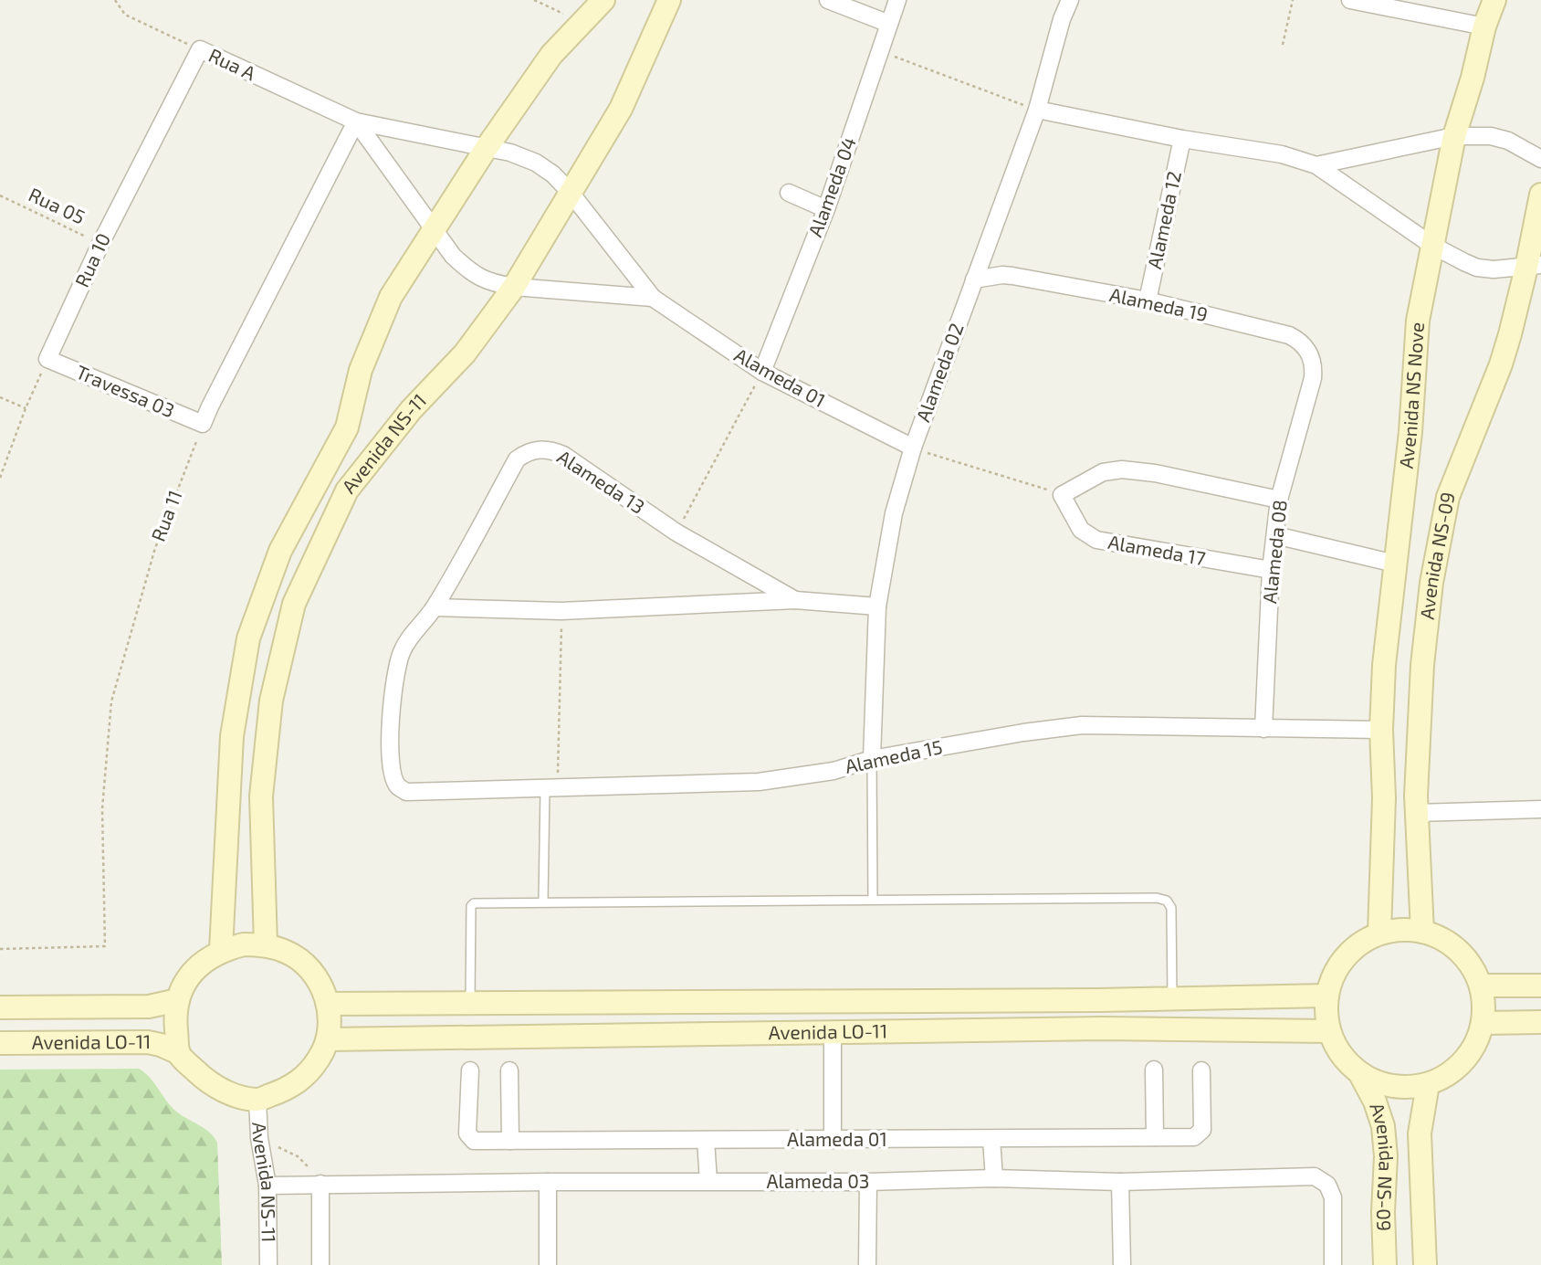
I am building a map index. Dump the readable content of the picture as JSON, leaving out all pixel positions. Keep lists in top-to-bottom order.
{
  "streets": {
    "street": [
      "Rua A",
      "Alameda 04",
      "Alameda 12",
      "Rua 10",
      "Alameda 19",
      "Alameda 02",
      "Alameda 01",
      "Travessa 03",
      "Avenida NS Nove",
      "Avenida NS-11",
      "Alameda 13",
      "Alameda 17",
      "Alameda 08",
      "Avenida NS-09",
      "Alameda 15",
      "Avenida LO-11",
      "Alameda 03"
    ],
    "path": ["Rua 05", "Rua 11"]
  },
  "crossings": [
    ["Rua A", "Rua 10"],
    ["Rua A", "Alameda 01"],
    ["Rua A", "Avenida NS-11"],
    ["Alameda 04", "Alameda 01"],
    ["Rua 05", "Rua 10"],
    ["Alameda 12", "Alameda 19"],
    ["Rua 10", "Travessa 03"],
    ["Alameda 19", "Alameda 02"],
    ["Alameda 19", "Alameda 08"],
    ["Alameda 02", "Alameda 01"],
    ["Alameda 02", "Alameda 13"],
    ["Alameda 02", "Alameda 15"],
    ["Travessa 03", "Rua 11"],
    ["Avenida NS Nove", "Avenida NS-09"],
    ["Avenida NS Nove", "Alameda 15"],
    ["Avenida NS Nove", "Avenida LO-11"],
    ["Avenida NS-11", "Avenida LO-11"],
    ["Avenida NS-11", "Alameda 03"],
    ["Alameda 13", "Alameda 15"],
    ["Alameda 17", "Alameda 08"],
    ["Alameda 08", "Alameda 15"],
    ["Avenida NS-09", "Avenida LO-11"]
  ]
}
